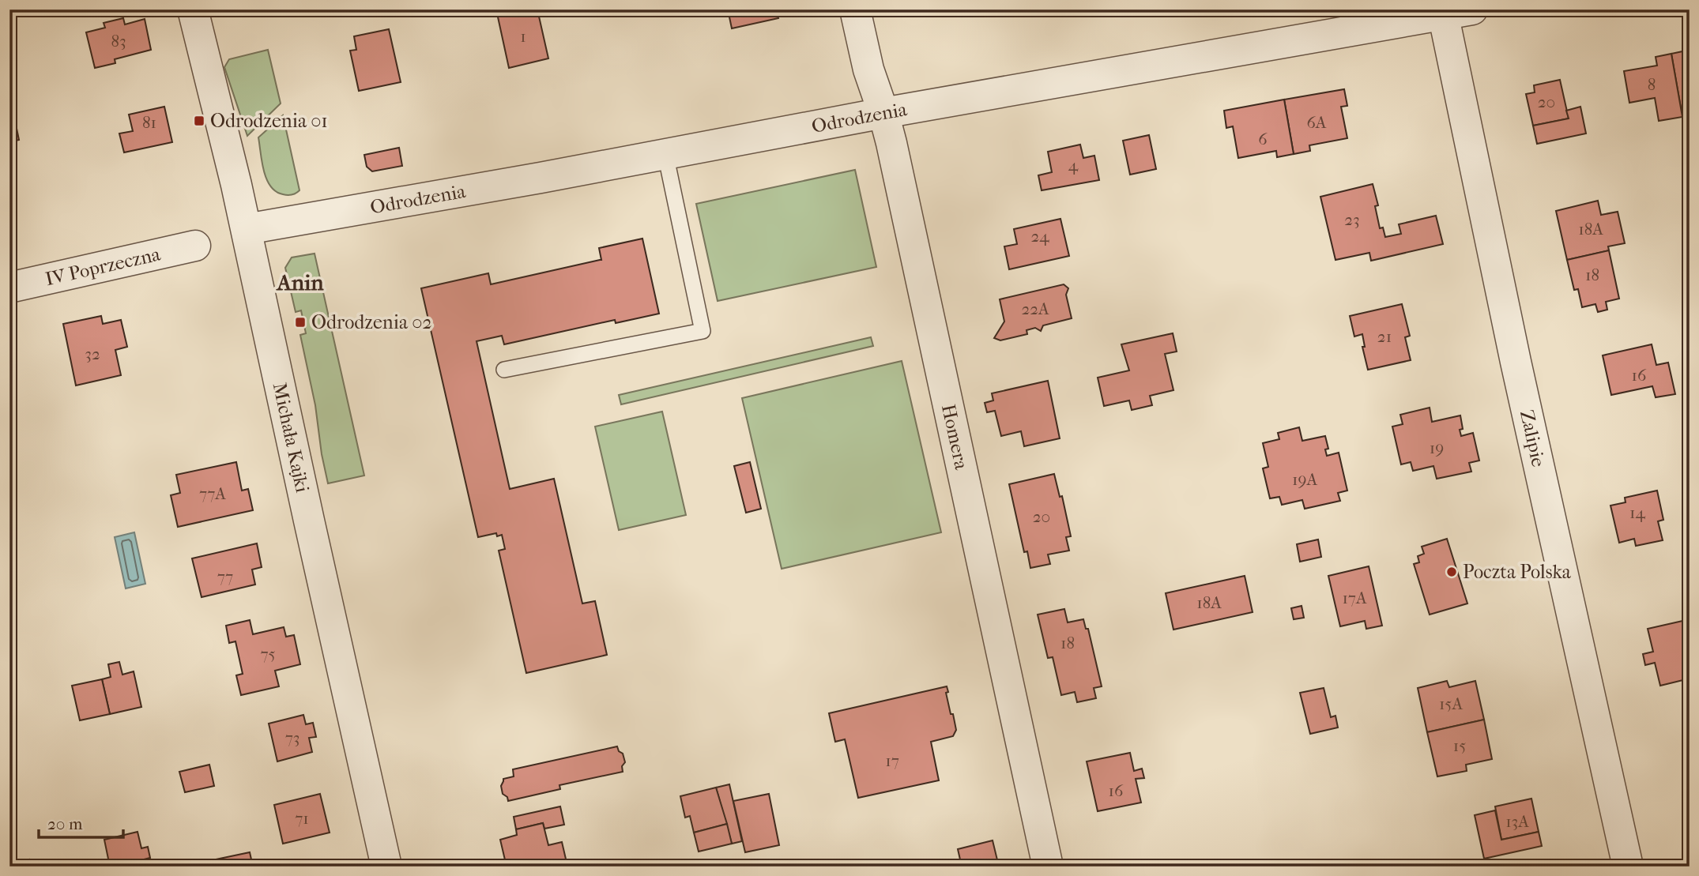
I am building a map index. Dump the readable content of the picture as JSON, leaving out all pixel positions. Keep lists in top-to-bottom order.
{
  "streets": {
    "street": [
      "Odrodzenia",
      "IV Poprzeczna",
      "Homera",
      "Michała Kajki",
      "Zalipie"
    ]
  },
  "crossings": [
    ["Odrodzenia", "Homera"],
    ["Odrodzenia", "Michała Kajki"],
    ["Odrodzenia", "Zalipie"]
  ],
  "districts": ["Anin"],
  "places": {
    "transit": ["Odrodzenia 01", "Odrodzenia 02"],
    "other": ["Poczta Polska"]
  },
  "house_numbers": [
    "1",
    "83",
    "8",
    "20",
    "81",
    "6A",
    "6",
    "4",
    "23",
    "18A",
    "24",
    "18",
    "22A",
    "21",
    "32",
    "16",
    "19",
    "19A",
    "77A",
    "14",
    "20",
    "77",
    "17A",
    "18A",
    "18",
    "75",
    "15A",
    "73",
    "15",
    "17",
    "16",
    "71",
    "13A"
  ],
  "scale_bar": "20 m"
}
